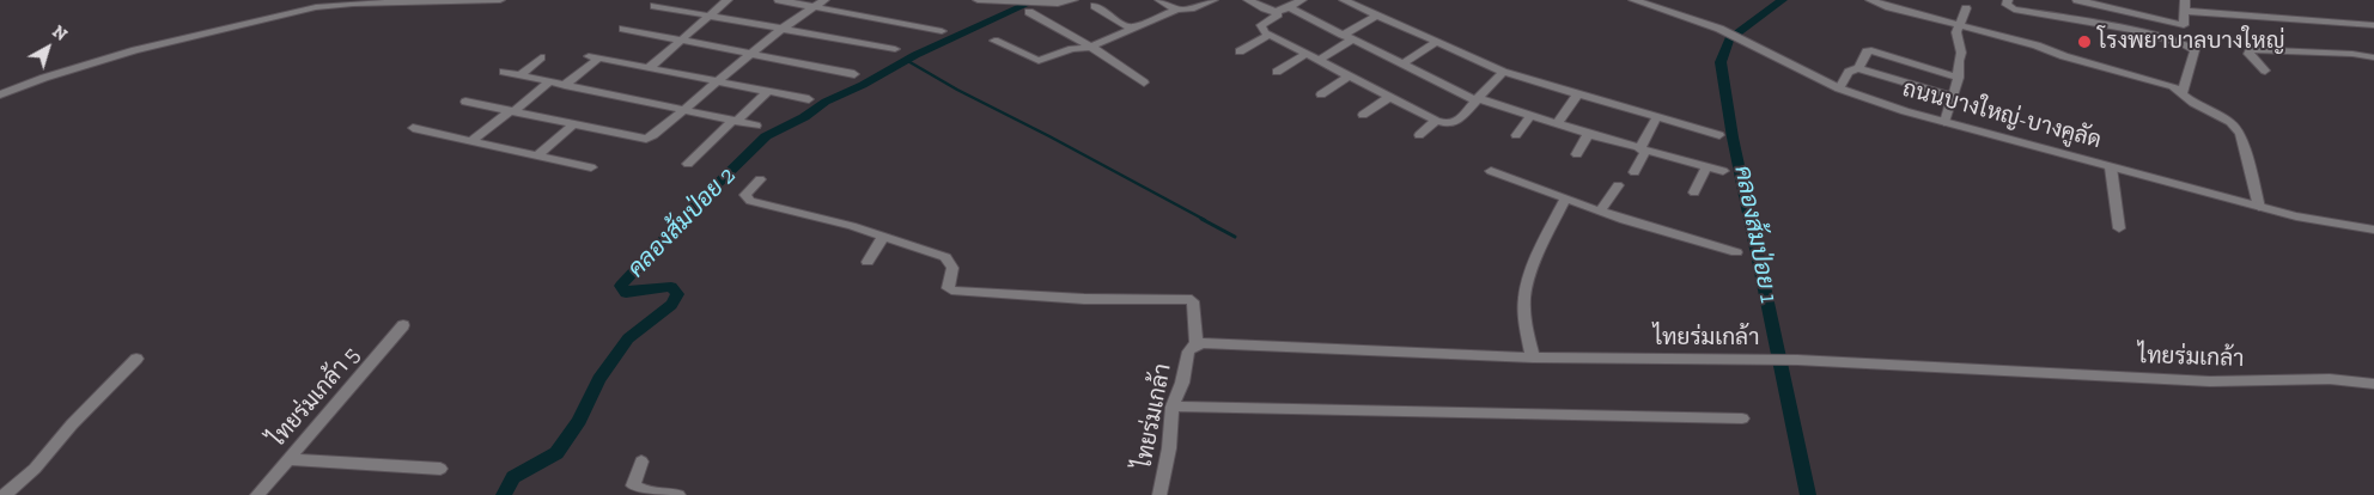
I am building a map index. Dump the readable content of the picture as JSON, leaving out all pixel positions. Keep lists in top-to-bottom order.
{
  "streets": {
    "street": ["ถนนบางใหญ่-บางคูลัด", "ไทยร่มเกล้า", "ไทยร่มเกล้า 5"]
  },
  "water": ["คลองส้มป่อย 2", "คลองส้มป่อย 1"],
  "places": ["โรงพยาบาลบางใหญ่"],
  "north": "top right"
}
